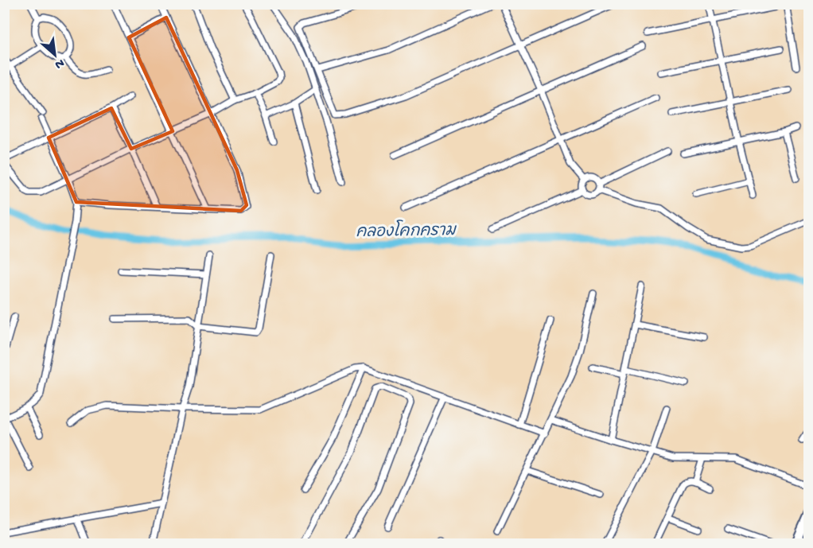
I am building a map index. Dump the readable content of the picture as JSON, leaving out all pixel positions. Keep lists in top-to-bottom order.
{
  "water": ["คลองโคกคราม"],
  "north": "bottom right"
}
